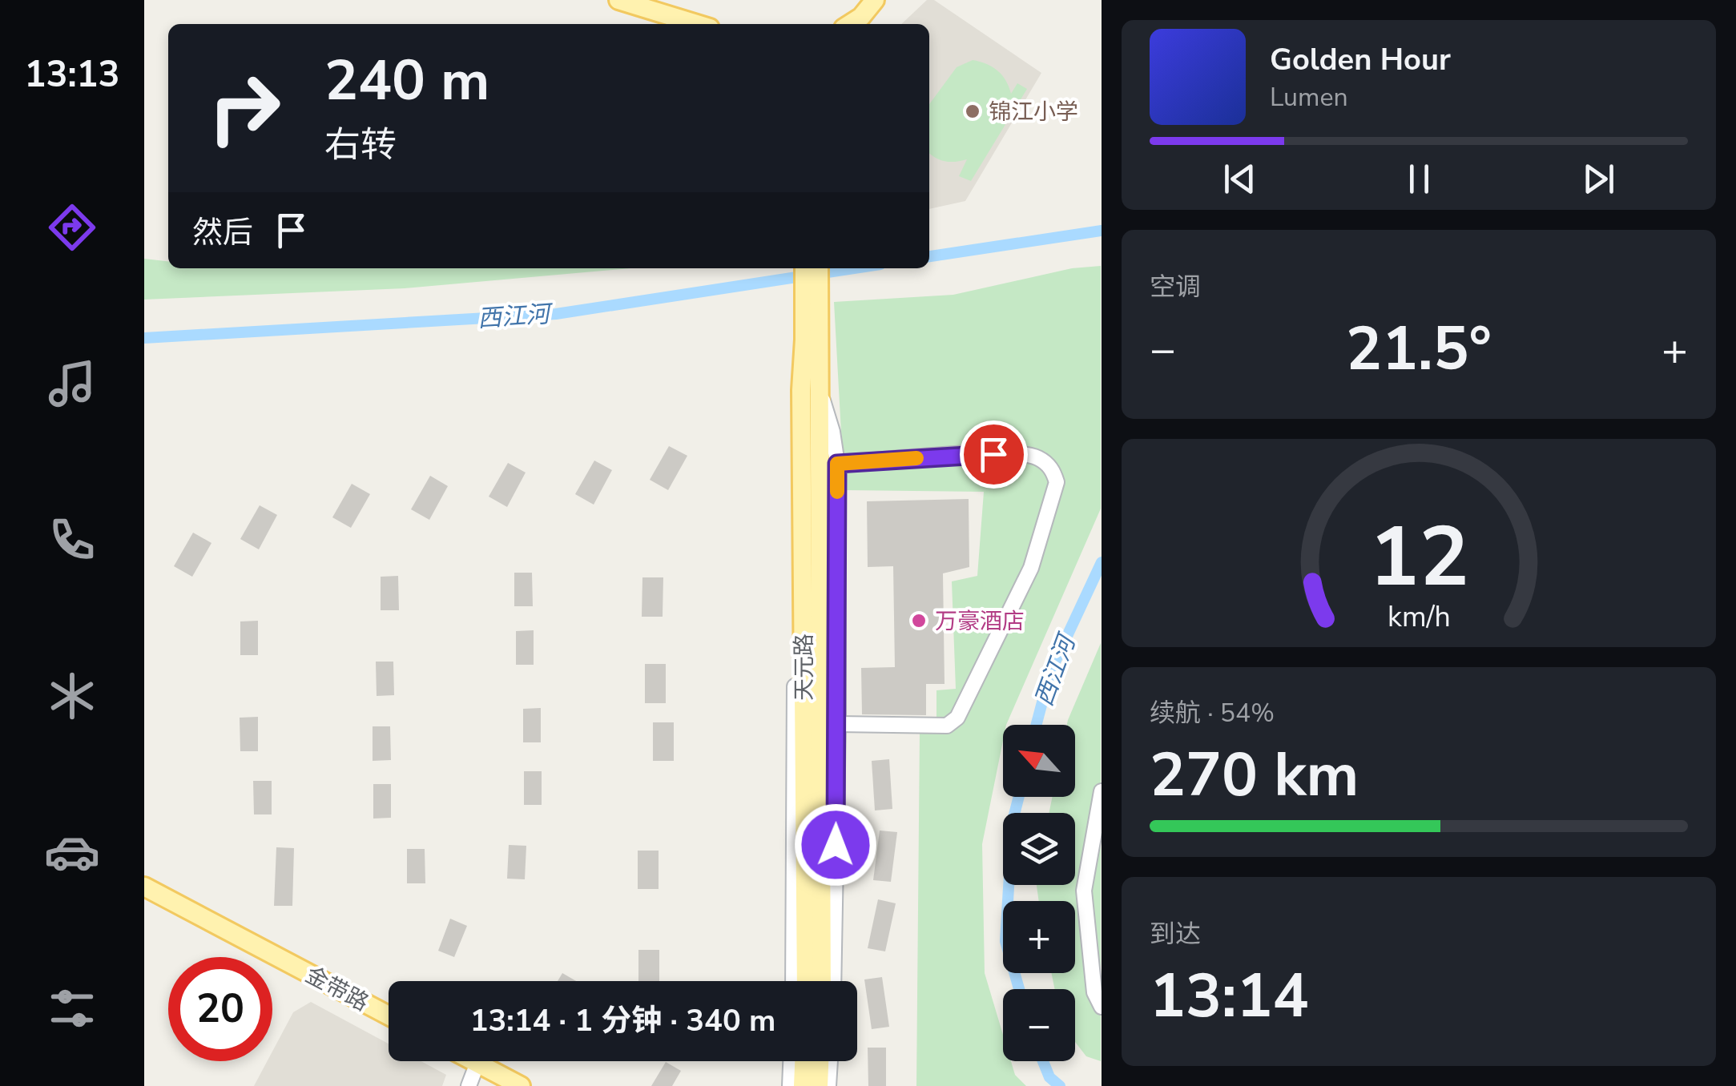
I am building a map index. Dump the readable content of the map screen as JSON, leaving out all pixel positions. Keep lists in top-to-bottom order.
{
  "streets": {
    "main road": ["天元路", "金带路"]
  },
  "water": ["西江河"],
  "places": ["锦江小学", "万豪酒店"],
  "north": "top left",
  "page": {
    "tabs": "13:13",
    "turn": ["240 m", "右转"],
    "song": ["Golden Hour", "Lumen"],
    "then": "然后",
    "tile": [
      "空调",
      ["续航 · 54%", "270 km"],
      ["到达", "13:14"]
    ],
    "heat": ["−", "21.5°", "+"],
    "map_buttons": ["+", "−"],
    "limit": "20",
    "trip": "13:14 · 1 分钟 · 340 m",
    "gauge": ["12", "km/h"]
  }
}
